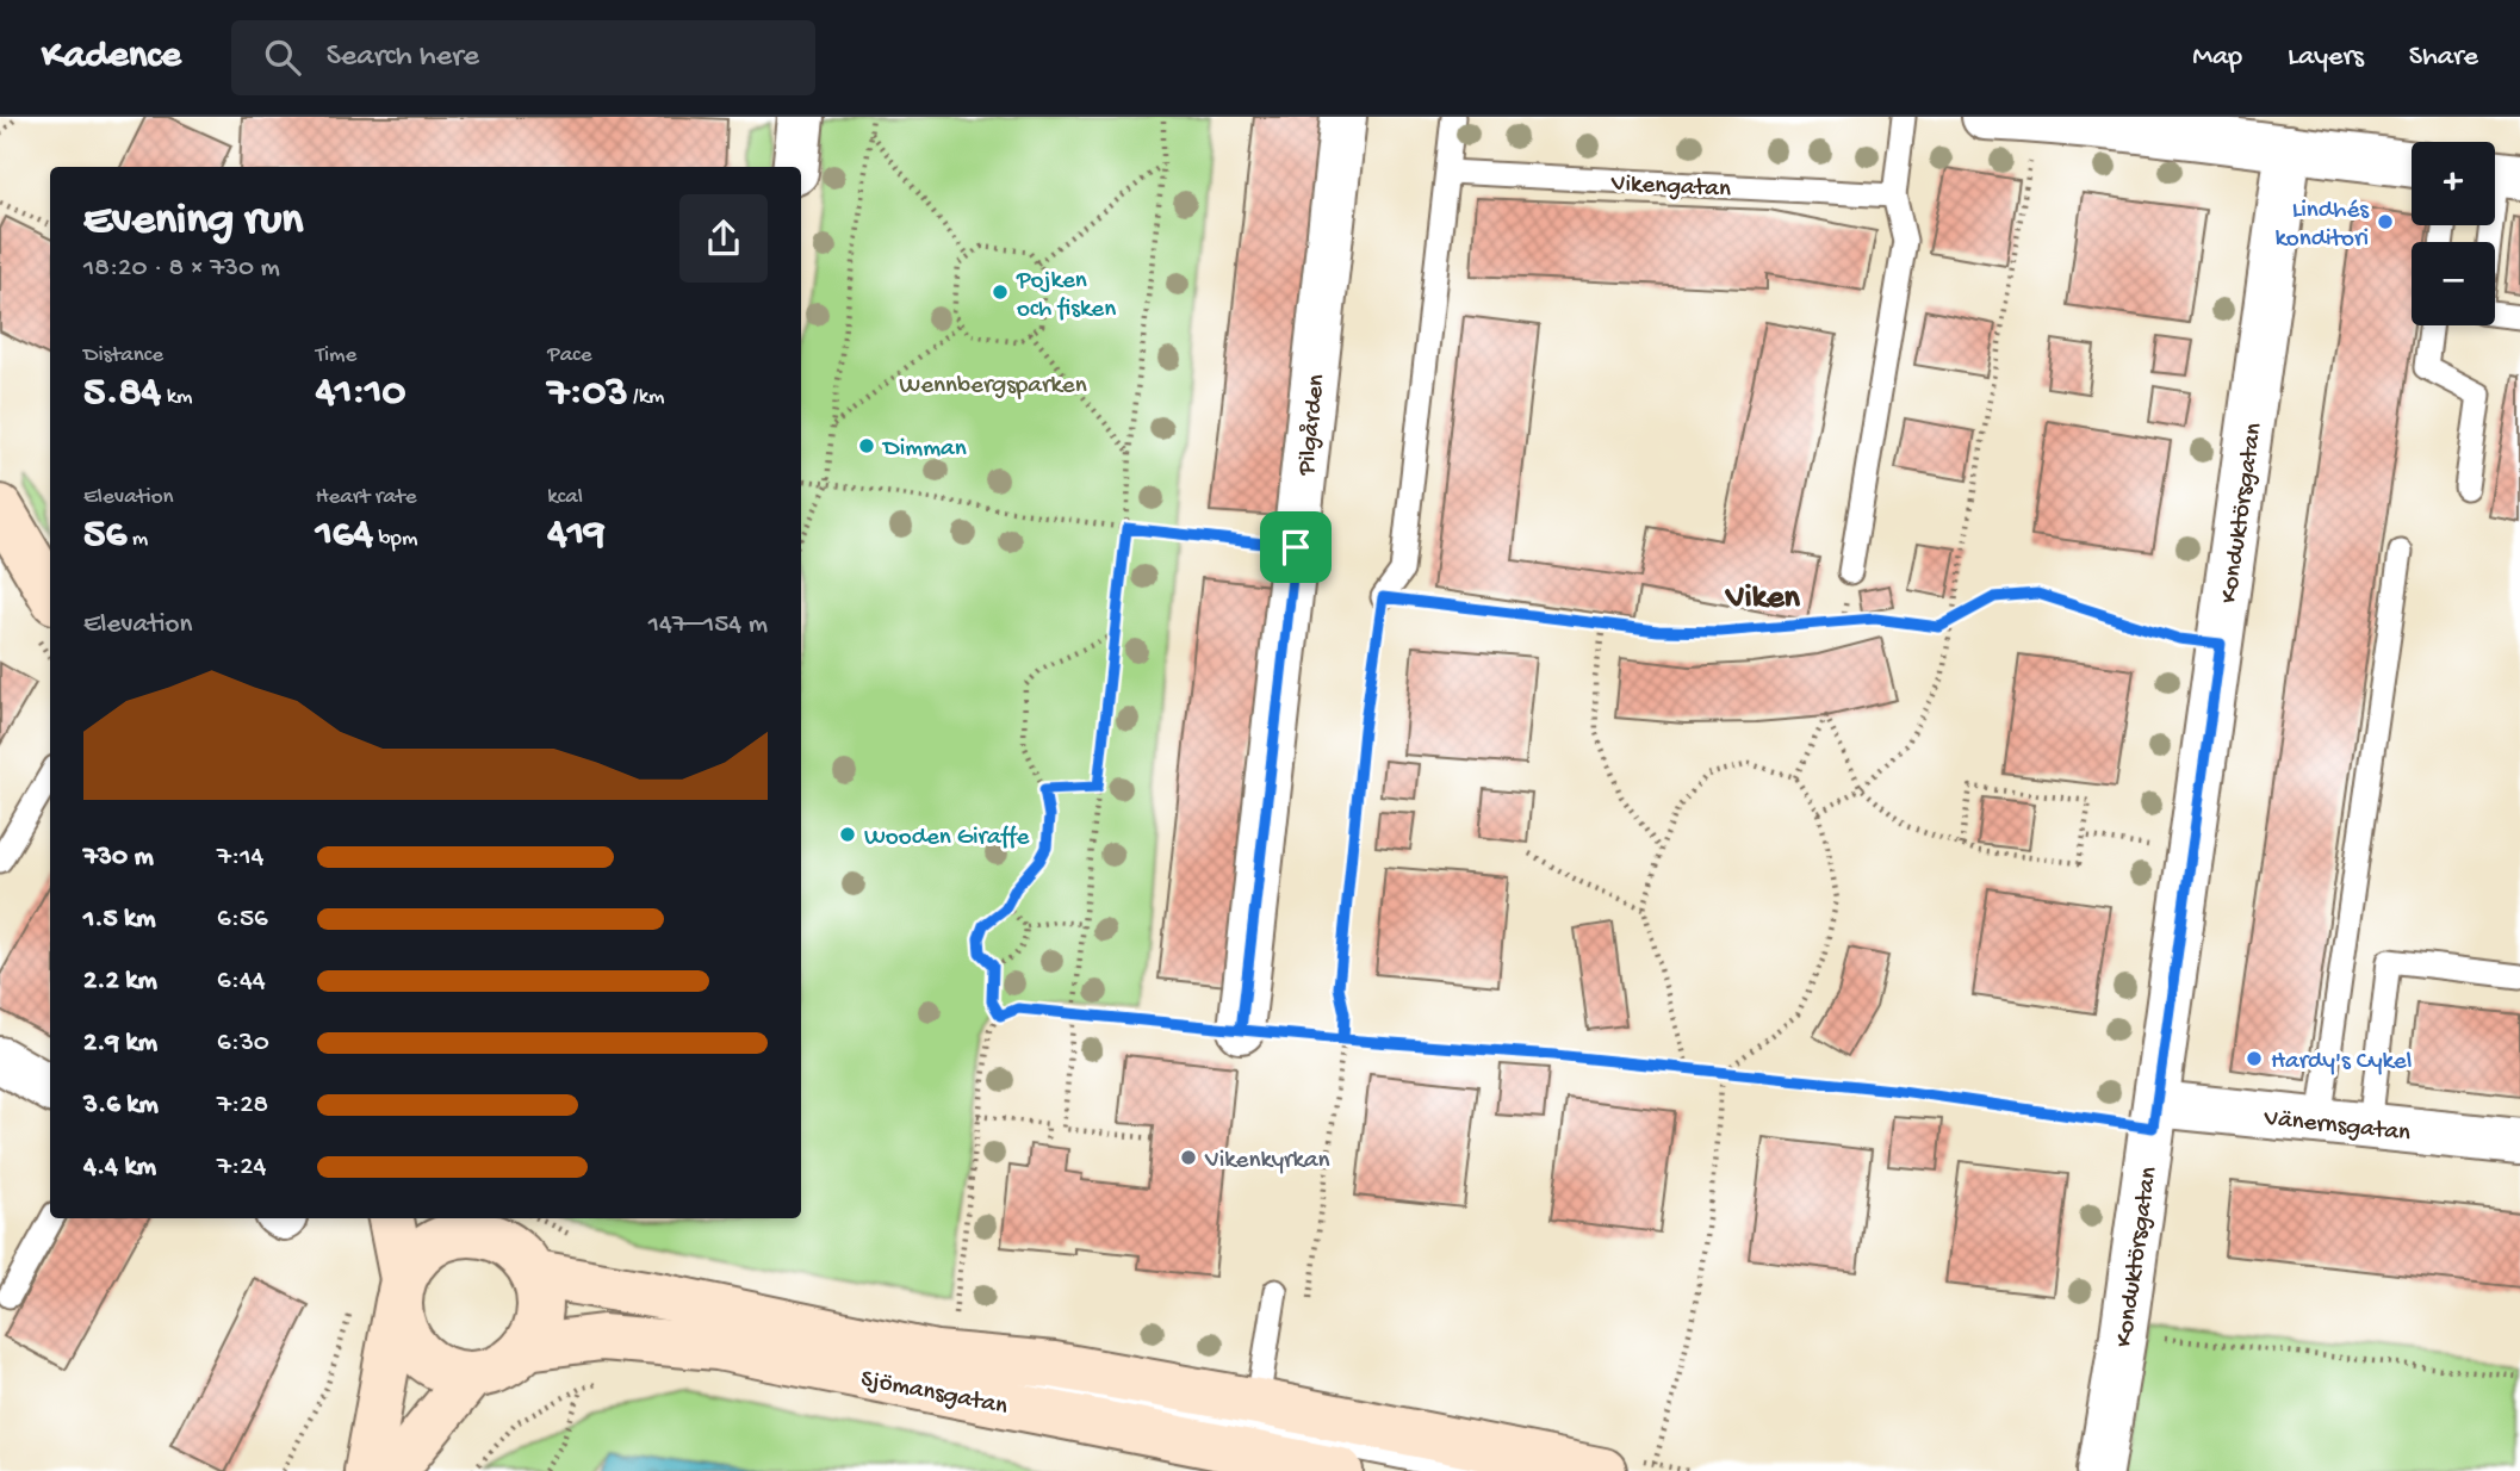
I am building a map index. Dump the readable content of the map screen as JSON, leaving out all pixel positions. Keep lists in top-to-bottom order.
{
  "streets": {
    "street": [
      "Pilgården",
      "Konduktörsgatan",
      "Vänernsgatan",
      "Sjömansgatan"
    ],
    "lane": ["Vikengatan"]
  },
  "crossings": [
    ["Konduktörsgatan", "Vänernsgatan"]
  ],
  "districts": ["Viken"],
  "parks": ["Wennbergsparken"],
  "places": [
    "Lindhés konditori",
    "Pojken och fisken",
    "Dimman",
    "Wooden Giraffe",
    "Hardy's Cykel",
    "Vikenkyrkan"
  ],
  "page": {
    "header": "Kadence",
    "search": "Search here",
    "nav": ["Map", "Layers", "Share"],
    "map_buttons": ["+", "−"],
    "heading": ["Evening run", "18:20 · 8 × 730 m"],
    "stats": [
      ["Distance", "5.84 km"],
      ["Time", "41:10"],
      ["Pace", "7:03 /km"],
      ["Elevation", "56 m"],
      ["Heart rate", "164 bpm"],
      ["kcal", "419"]
    ],
    "chart": ["Elevation", "147–154 m"],
    "list": [
      {
        "name": "730 m",
        "note": "7:14"
      },
      {
        "name": "1.5 km",
        "note": "6:56"
      },
      {
        "name": "2.2 km",
        "note": "6:44"
      },
      {
        "name": "2.9 km",
        "note": "6:30"
      },
      {
        "name": "3.6 km",
        "note": "7:28"
      },
      {
        "name": "4.4 km",
        "note": "7:24"
      }
    ]
  }
}
